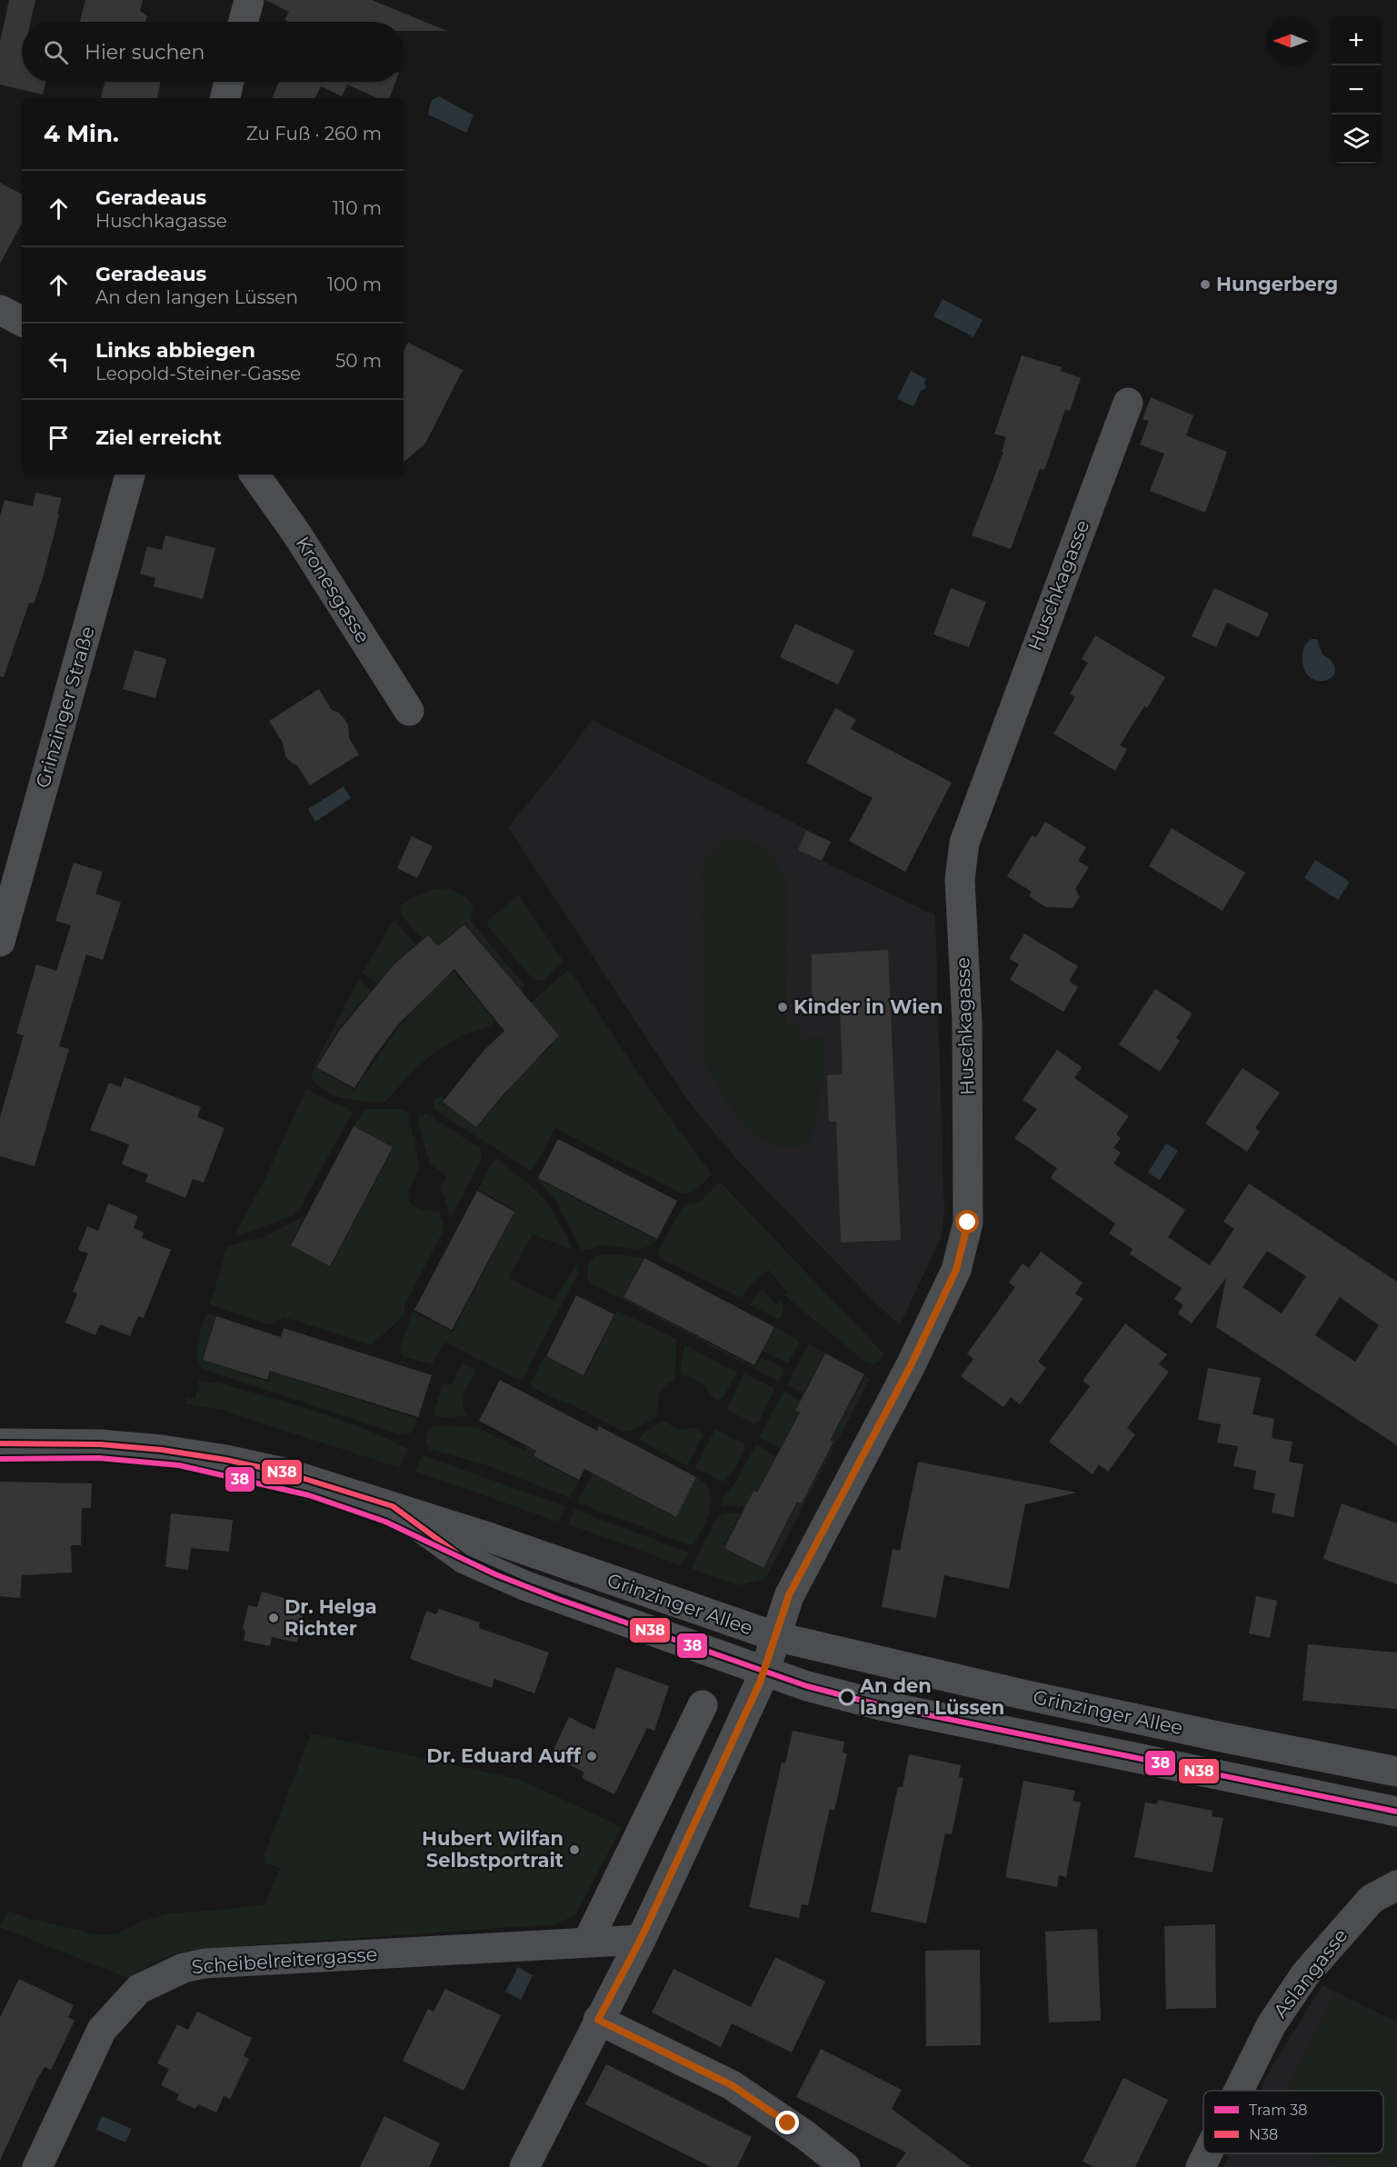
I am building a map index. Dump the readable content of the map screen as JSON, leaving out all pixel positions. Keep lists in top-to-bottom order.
{
  "streets": {
    "street": [
      "Huschkagasse",
      "Kronesgasse",
      "Grinzinger Straße",
      "Grinzinger Allee",
      "Scheibelreitergasse",
      "Aslangasse"
    ]
  },
  "crossings": [
    ["Huschkagasse", "Grinzinger Allee"]
  ],
  "places": [
    "Hungerberg",
    "Kinder in Wien",
    "Dr. Helga Richter",
    "An den langen Lüssen",
    "Dr. Eduard Auff",
    "Hubert Wilfan Selbstportrait"
  ],
  "lines": ["transit line N38", "tram line 38"],
  "legend": ["Tram 38", "N38"],
  "north": "left",
  "page": {
    "map_buttons": ["+", "−"],
    "search": "Hier suchen",
    "heading": ["4 Min.", "Zu Fuß · 260 m"],
    "list": [
      ["Geradeaus", "Huschkagasse", "110 m"],
      ["Geradeaus", "An den langen Lüssen", "100 m"],
      ["Links abbiegen", "Leopold-Steiner-Gasse", "50 m"],
      "Ziel erreicht"
    ]
  }
}
